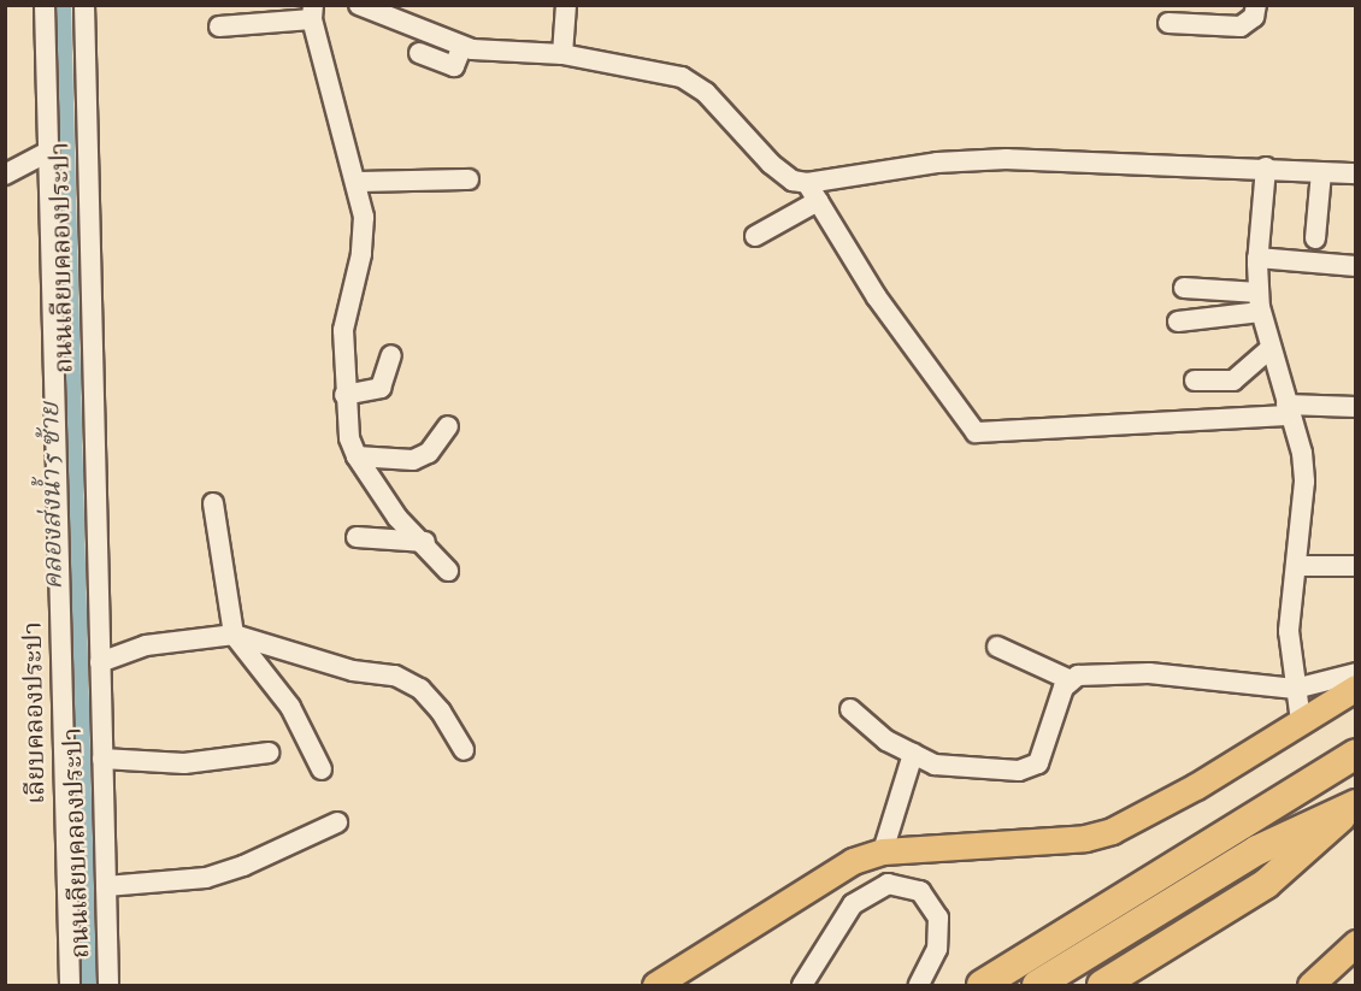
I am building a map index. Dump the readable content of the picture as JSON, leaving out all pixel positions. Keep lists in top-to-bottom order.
{
  "streets": {
    "street": ["ถนนเลียบคลองประปา", "เลียบคลองประปา"]
  },
  "water": ["คลองส่งน้ำ 5 ซ้าย"]
}
